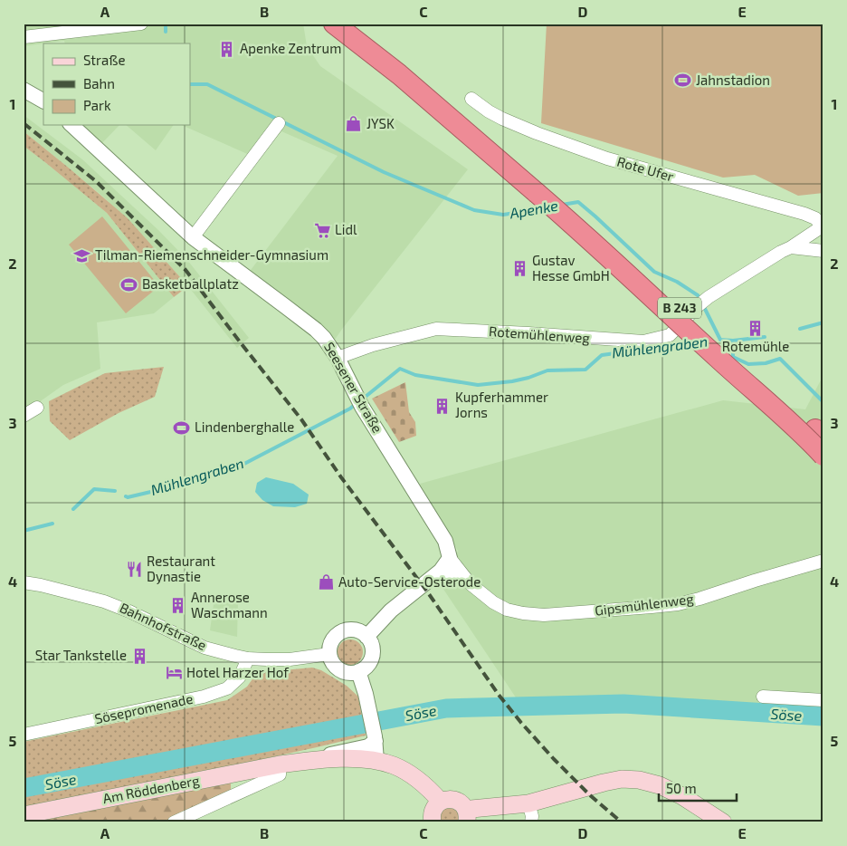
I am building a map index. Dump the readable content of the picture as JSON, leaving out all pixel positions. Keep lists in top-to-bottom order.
{
  "streets": {
    "highway": ["B 243"],
    "main road": ["Am Röddenberg"],
    "street": [
      "Rote Ufer",
      "Rotemühlenweg",
      "Seesener Straße",
      "Gipsmühlenweg",
      "Bahnhofstraße",
      "Sösepromenade"
    ]
  },
  "crossings": [
    ["Rote Ufer", "Rotemühlenweg"],
    ["Rotemühlenweg", "Seesener Straße"],
    ["Seesener Straße", "Gipsmühlenweg"],
    ["Bahnhofstraße", "Sösepromenade"]
  ],
  "water": ["Apenke", "Mühlengraben", "Söse"],
  "places": {
    "building": [
      "Apenke Zentrum",
      "Gustav Hesse GmbH",
      "Rotemühle",
      "Kupferhammer Jorns",
      "Annerose Waschmann",
      "Star Tankstelle"
    ],
    "sports": ["Jahnstadion", "Basketballplatz", "Lindenberghalle"],
    "shop": ["JYSK", "Auto-Service-Osterode"],
    "supermarket": ["Lidl"],
    "school or university": ["Tilman-Riemenschneider-Gymnasium"],
    "restaurant": ["Restaurant Dynastie"],
    "hotel": ["Hotel Harzer Hof"]
  },
  "legend": ["Straße", "Bahn", "Park"],
  "scale_bar": "50 m",
  "grid": {
    "columns": [
      "A",
      "B",
      "C",
      "D",
      "E"
    ],
    "rows": [
      "1",
      "2",
      "3",
      "4",
      "5"
    ]
  }
}
